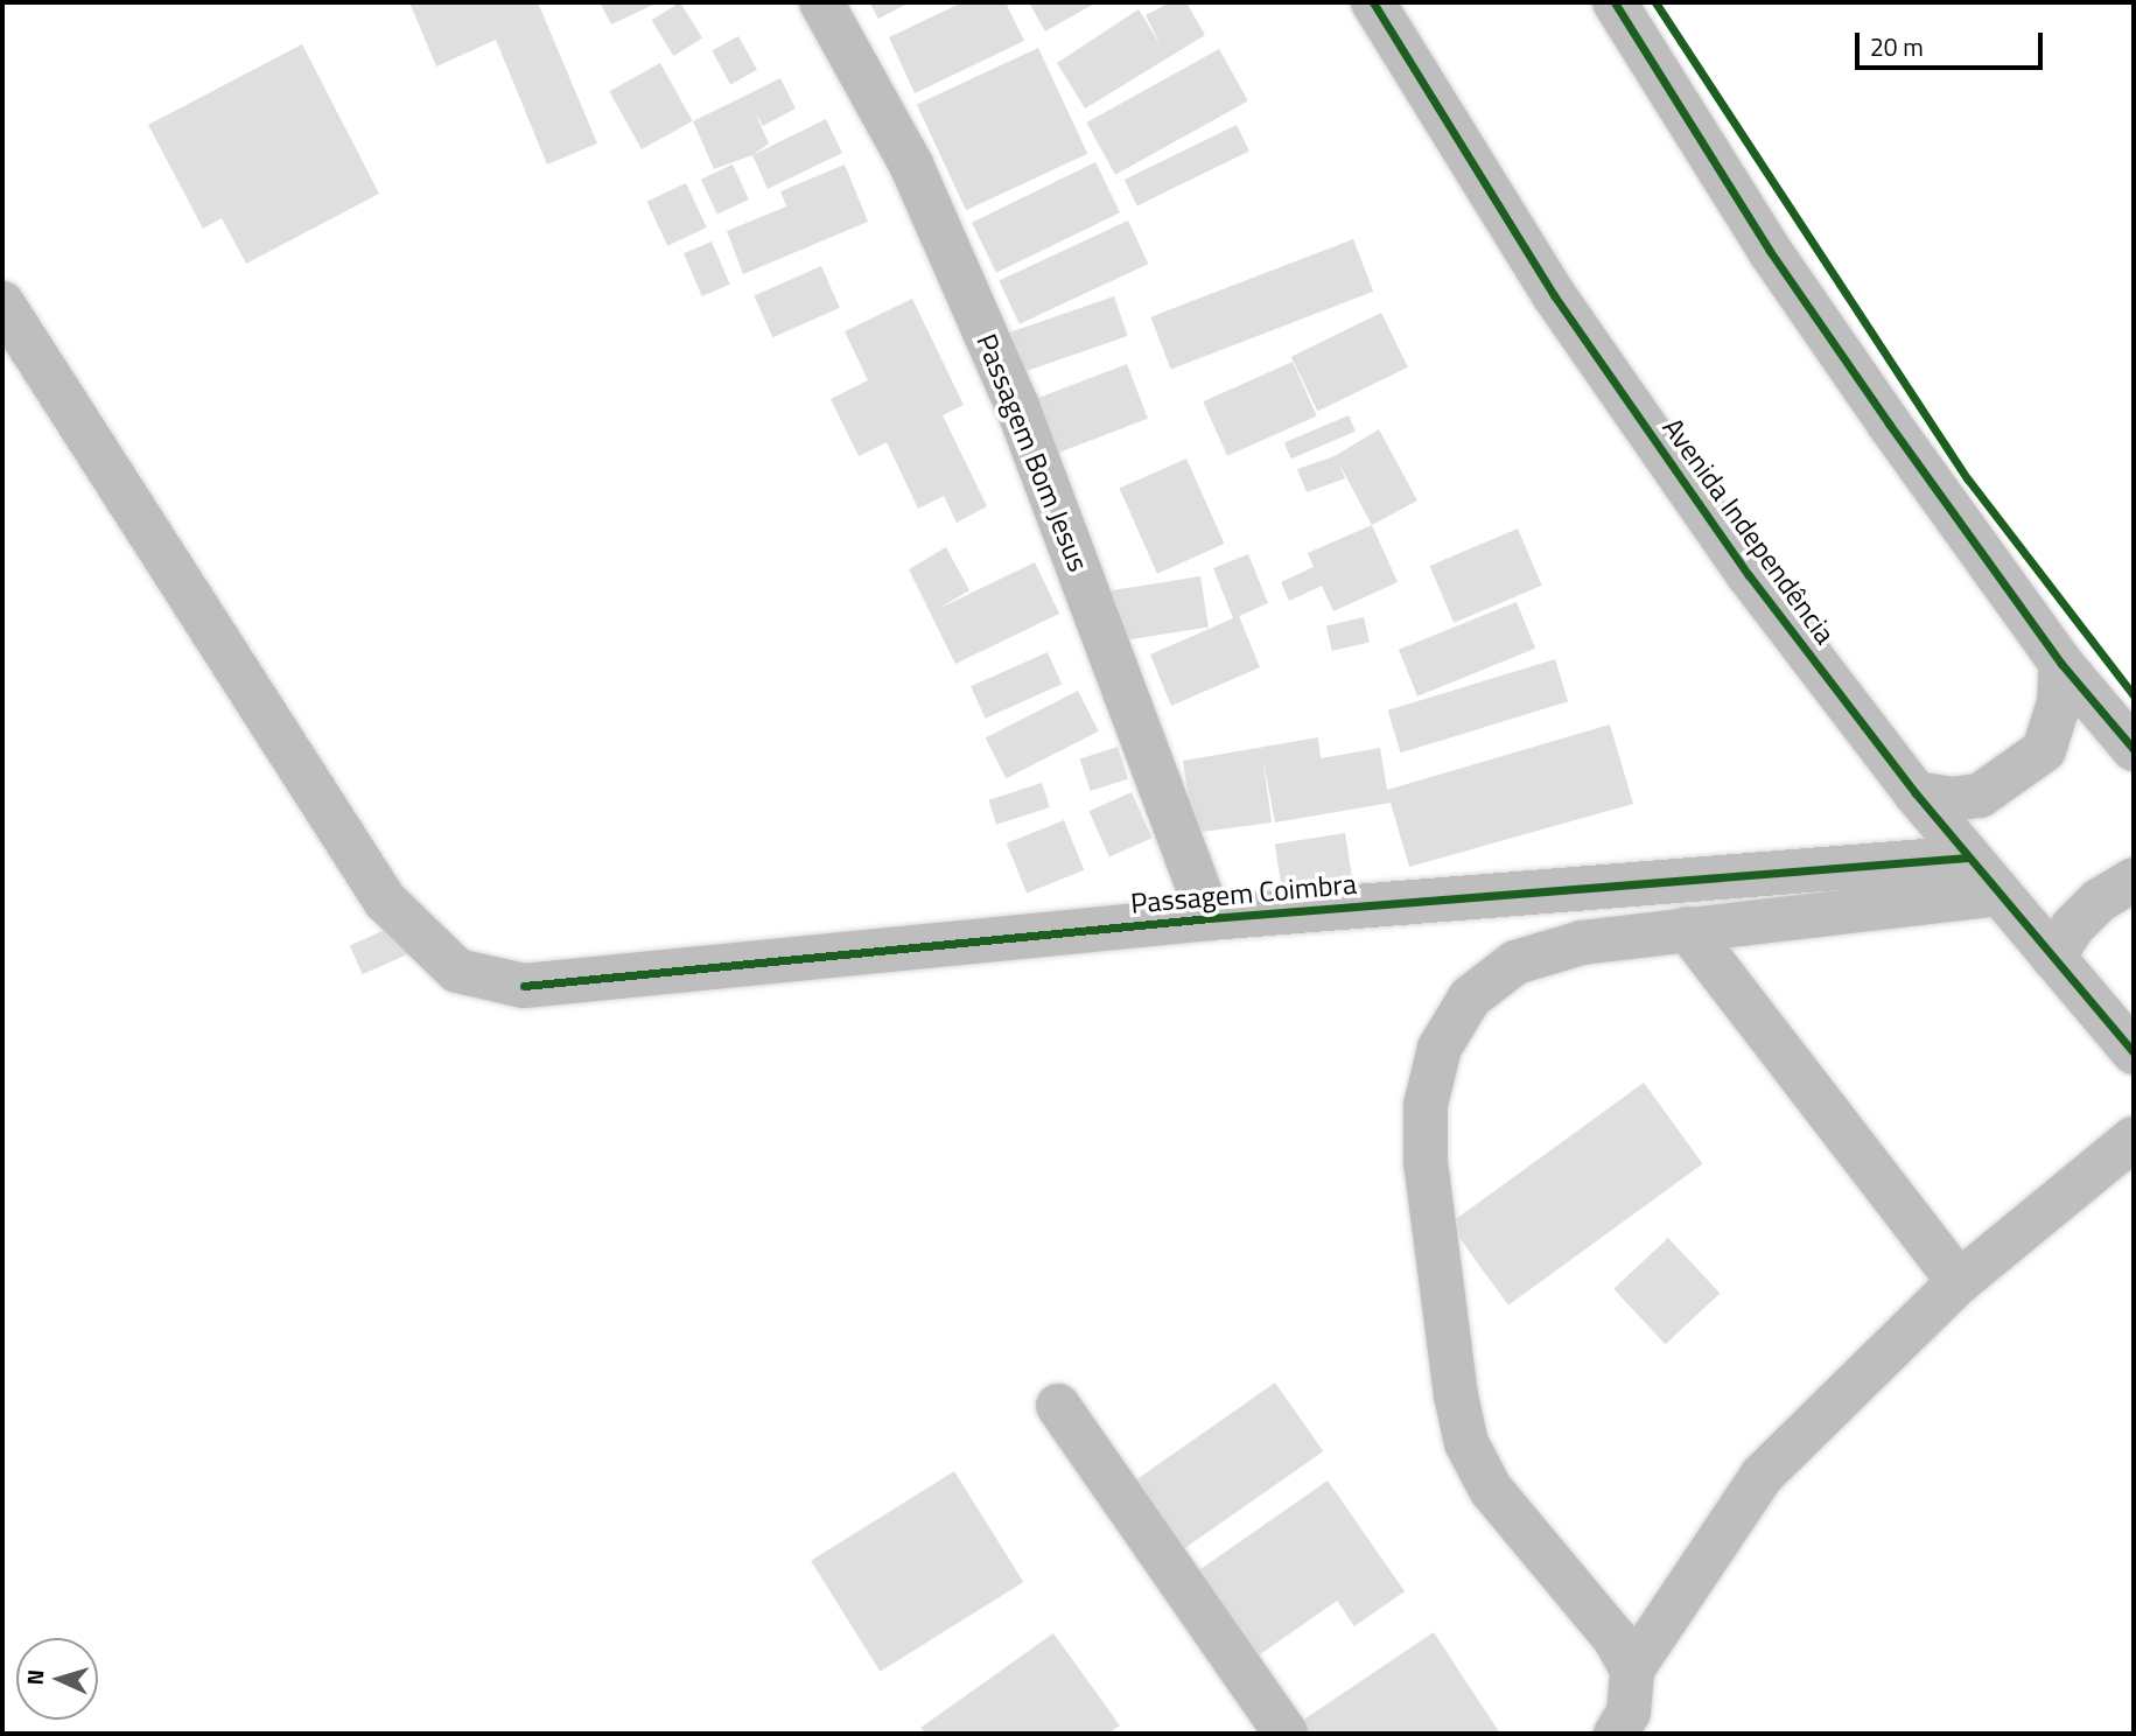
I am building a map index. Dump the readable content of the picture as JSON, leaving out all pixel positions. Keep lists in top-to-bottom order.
{
  "streets": {
    "main road": ["Passagem Bom Jesus", "Avenida Independência", "Passagem Coimbra"]
  },
  "crossings": [
    ["Passagem Bom Jesus", "Passagem Coimbra"],
    ["Avenida Independência", "Passagem Coimbra"]
  ],
  "scale_bar": "20 m",
  "north": "left"
}
